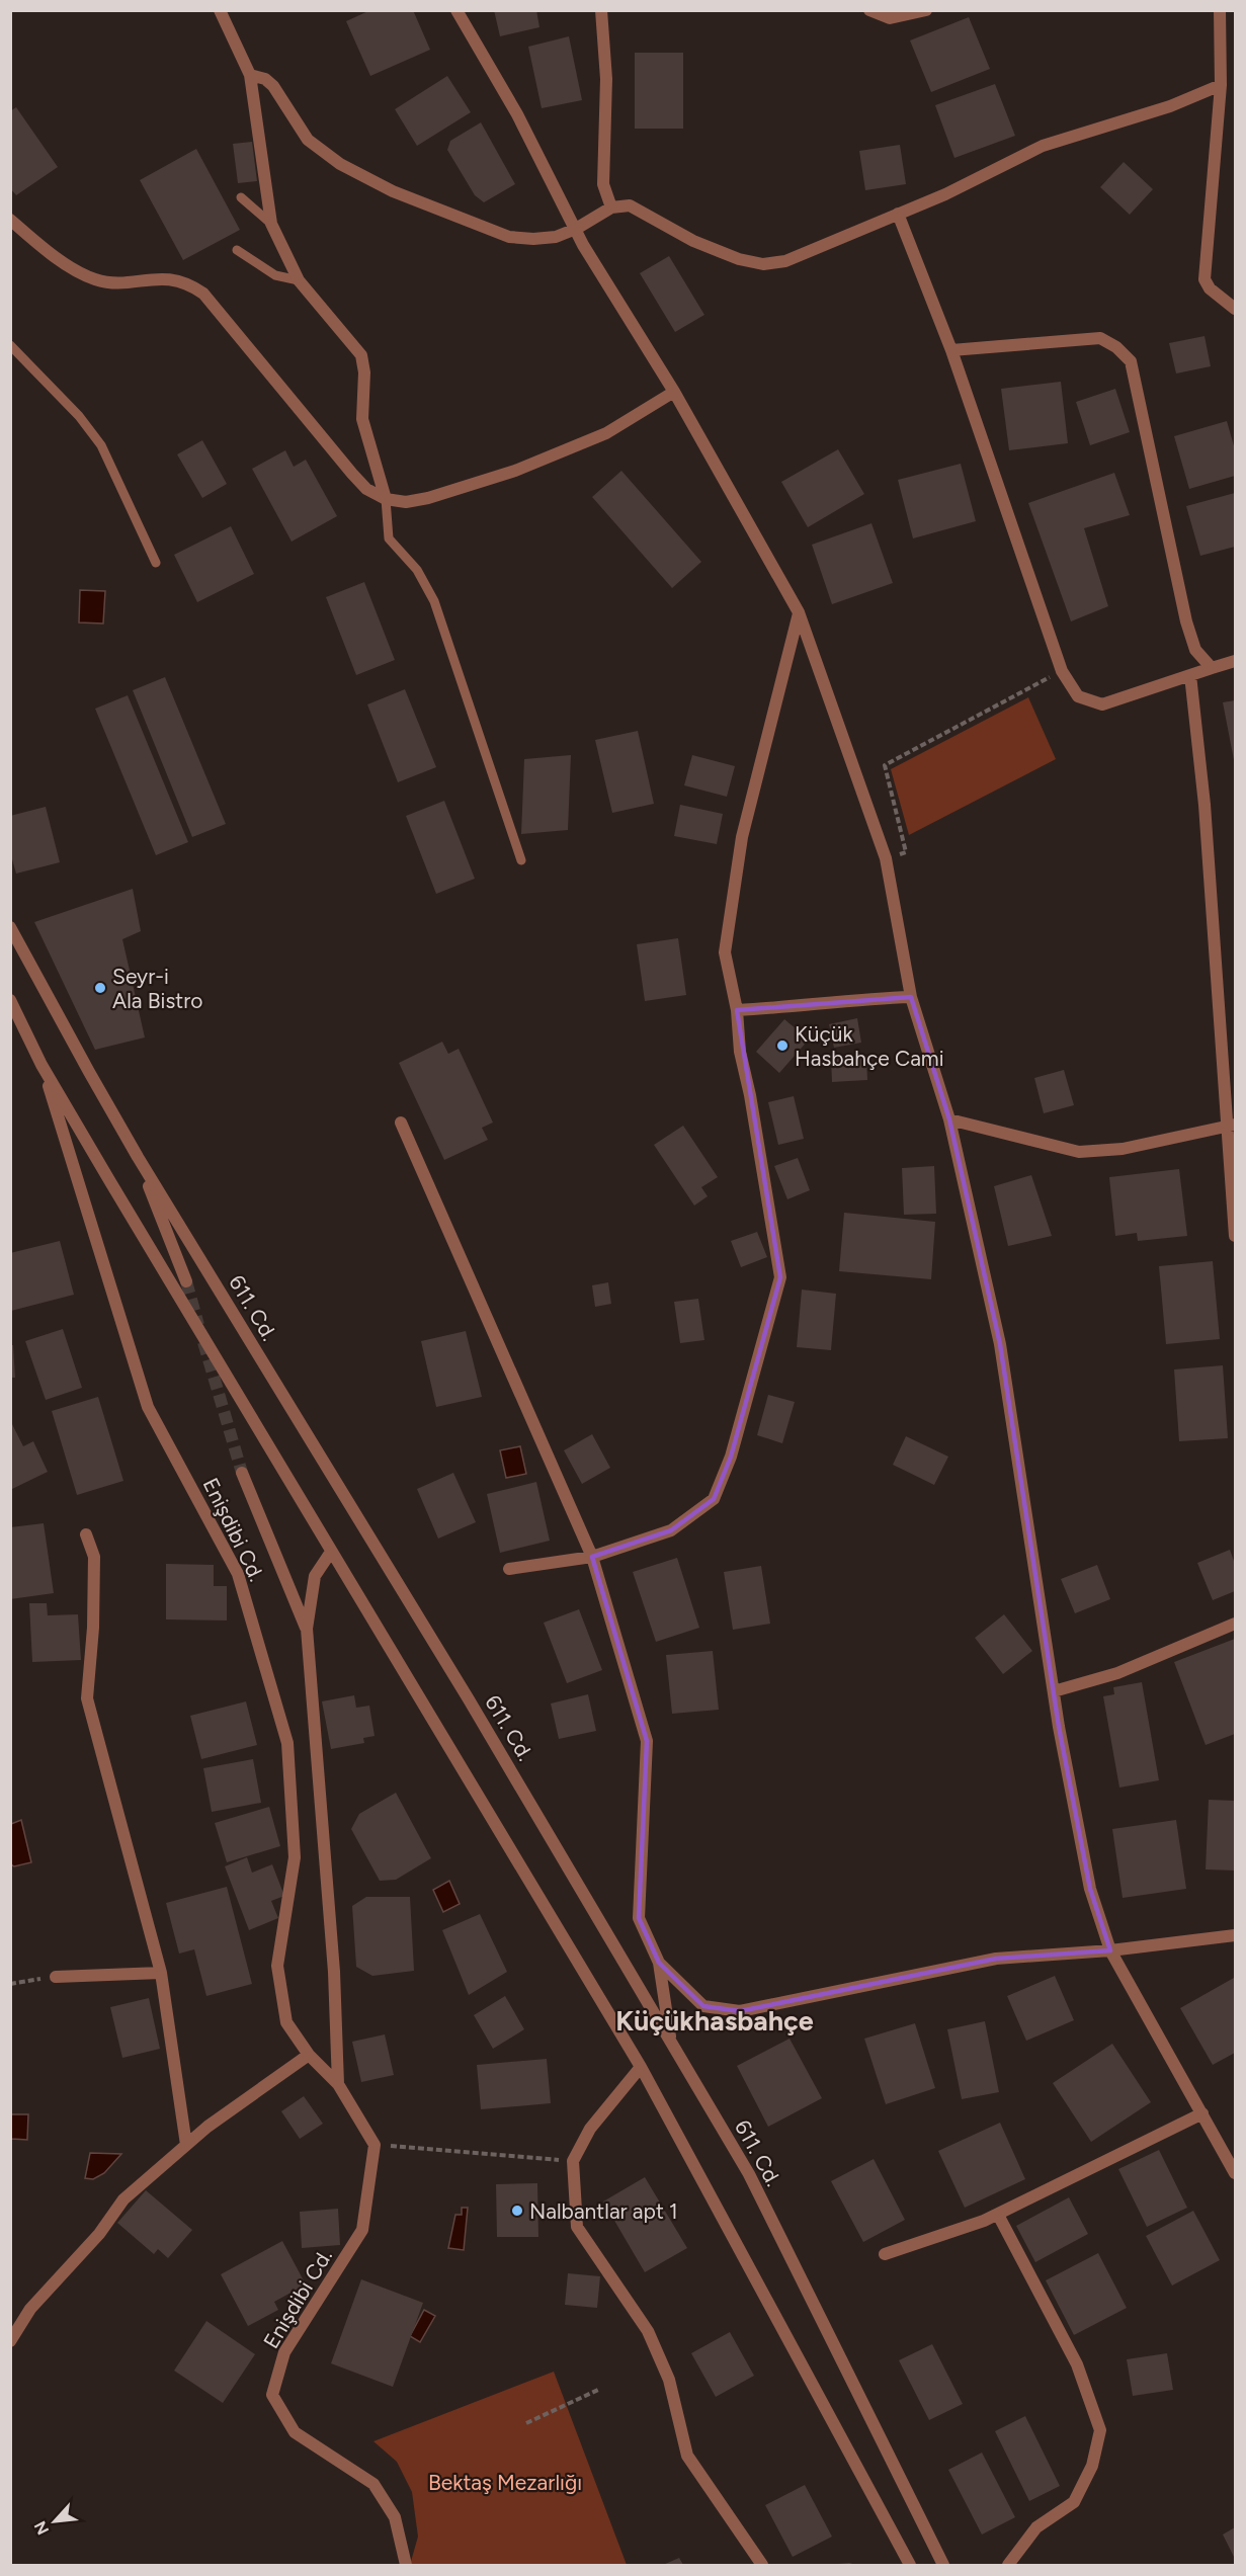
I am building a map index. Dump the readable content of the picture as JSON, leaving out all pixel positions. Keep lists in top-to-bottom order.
{
  "streets": {
    "street": ["611. Cd.", "Enişdibi Cd."]
  },
  "districts": ["Küçükhasbahçe"],
  "parks": ["Bektaş Mezarlığı"],
  "places": ["Seyr-i Ala Bistro", "Küçük Hasbahçe Cami", "Nalbantlar apt 1"],
  "north": "bottom left"
}
